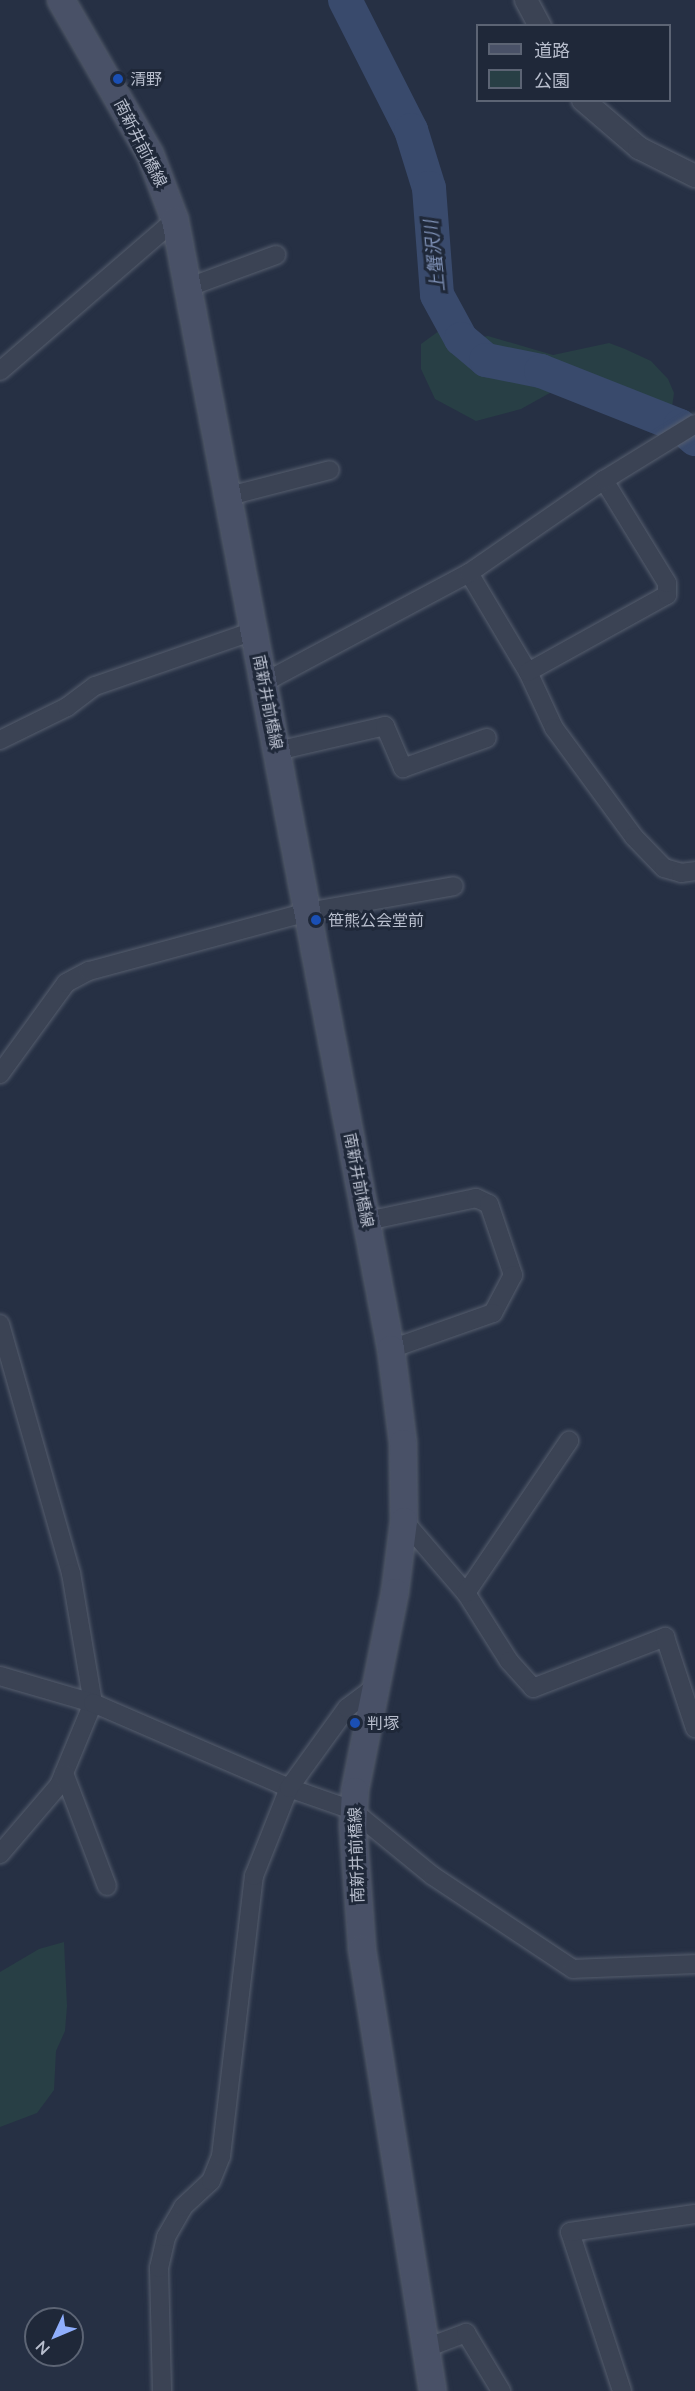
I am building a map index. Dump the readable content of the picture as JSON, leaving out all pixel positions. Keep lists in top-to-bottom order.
{
  "streets": {
    "main road": ["南新井前橋線"]
  },
  "water": ["上蟹沢川"],
  "places": ["清野", "笹熊公会堂前", "判塚"],
  "legend": ["道路", "公園"],
  "north": "bottom left"
}
